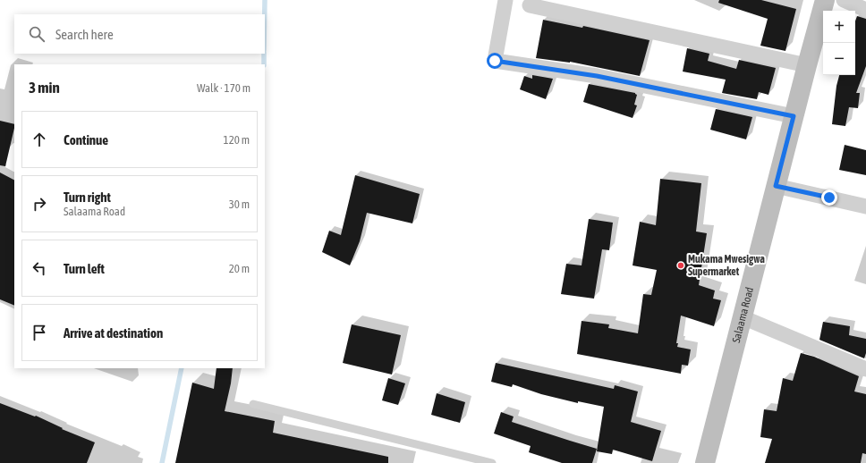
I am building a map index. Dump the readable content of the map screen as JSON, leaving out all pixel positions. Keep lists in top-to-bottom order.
{
  "streets": {
    "main road": ["Salaama Road"]
  },
  "places": ["Mukama Mwesigwa Supermarket"],
  "page": {
    "map_buttons": ["+", "−"],
    "search": "Search here",
    "heading": ["3 min", "Walk · 170 m"],
    "list": [
      ["Continue", "120 m"],
      ["Turn right", "Salaama Road", "30 m"],
      ["Turn left", "20 m"],
      "Arrive at destination"
    ]
  }
}
